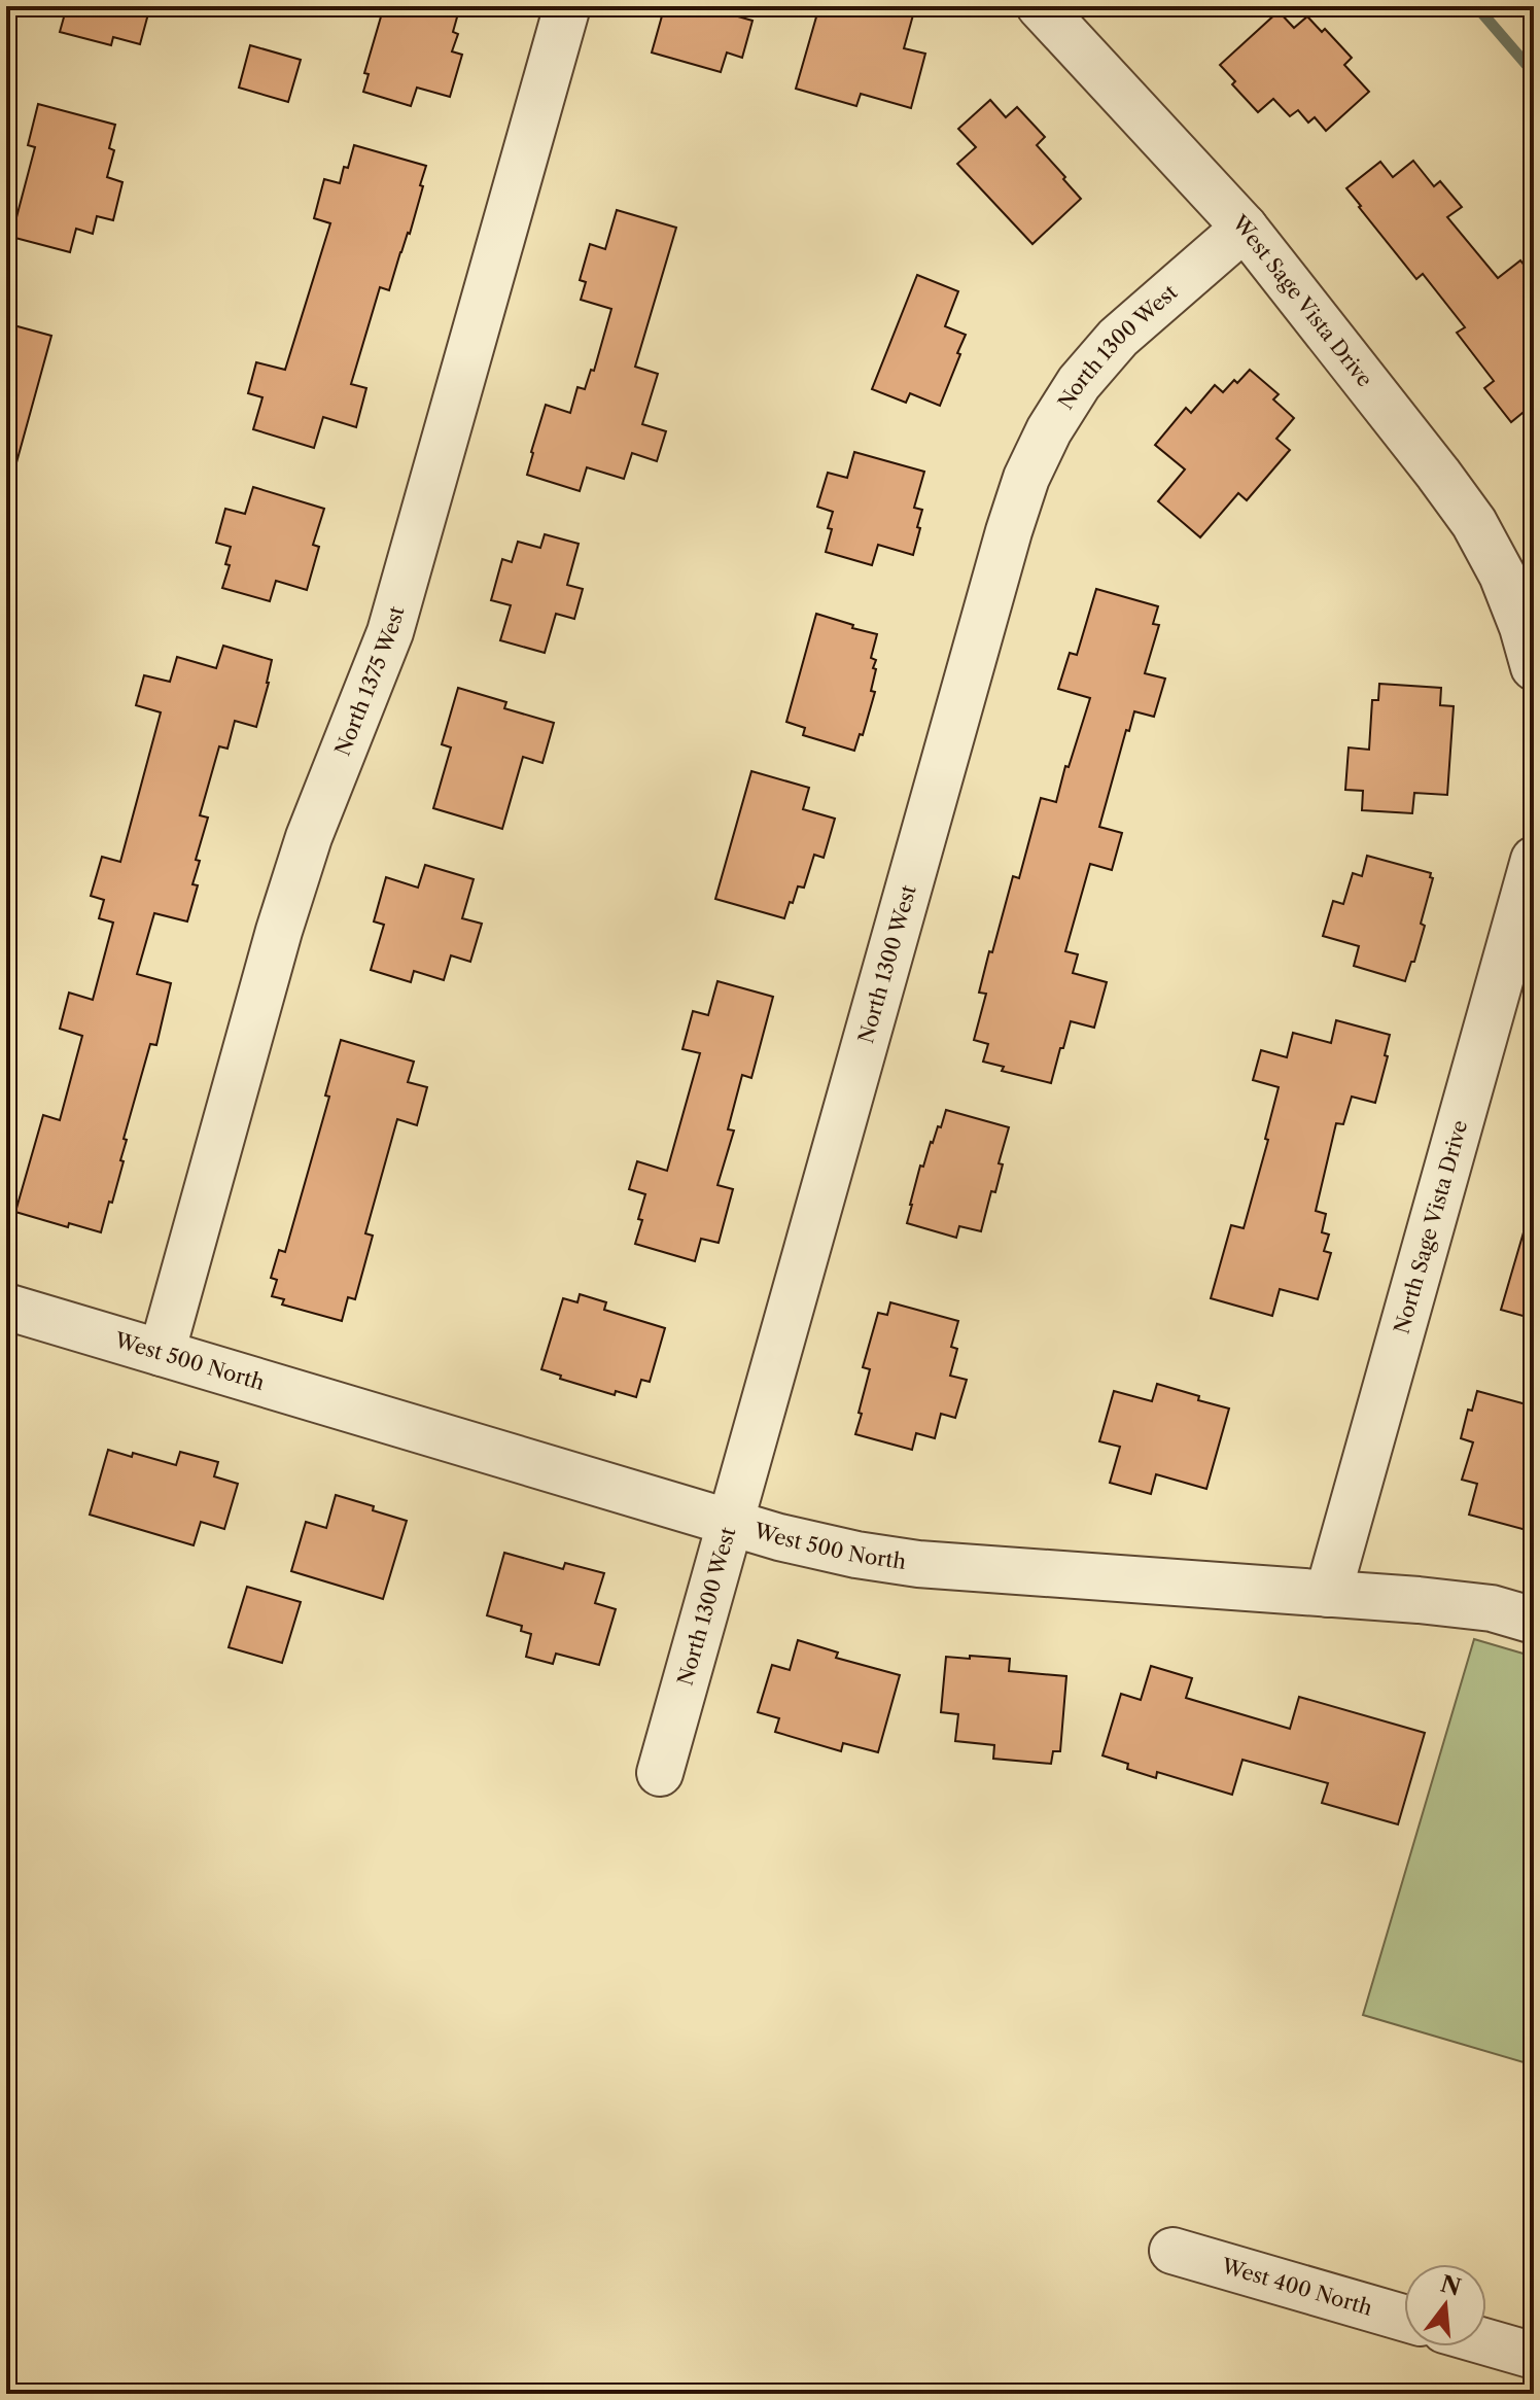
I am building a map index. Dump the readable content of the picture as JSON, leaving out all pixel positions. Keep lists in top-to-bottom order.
{
  "streets": {
    "street": [
      "West Sage Vista Drive",
      "North 1300 West",
      "North 1375 West",
      "North Sage Vista Drive",
      "West 500 North",
      "West 400 North"
    ]
  },
  "crossings": [
    ["West Sage Vista Drive", "North 1300 West"],
    ["North 1300 West", "West 500 North"],
    ["North 1375 West", "West 500 North"],
    ["North Sage Vista Drive", "West 500 North"]
  ],
  "north": "top"
}
